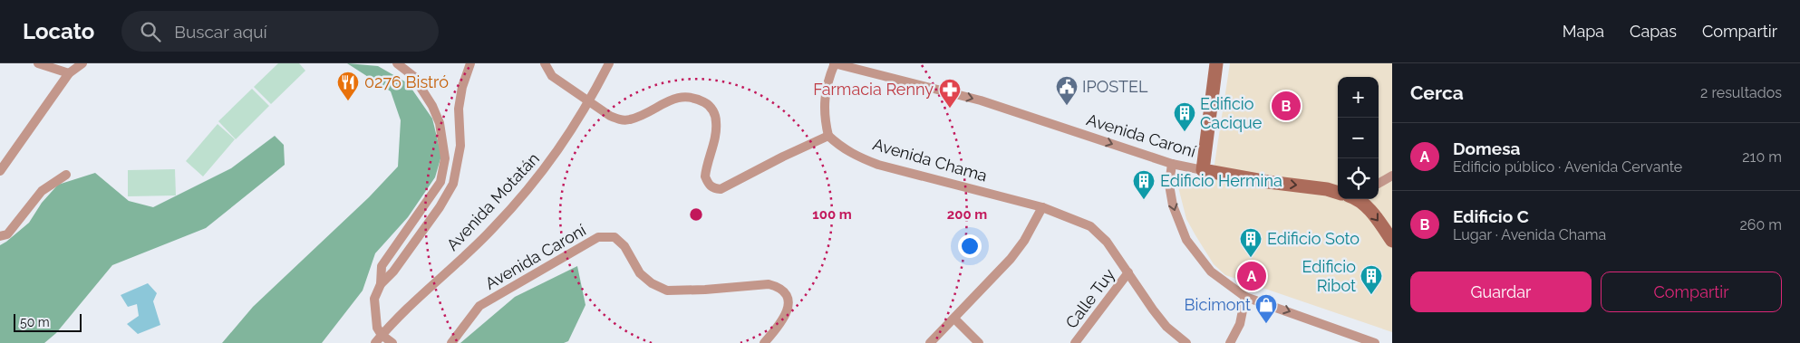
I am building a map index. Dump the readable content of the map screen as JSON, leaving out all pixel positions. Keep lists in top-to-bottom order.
{
  "streets": {
    "street": [
      "Avenida Caroní",
      "Avenida Chama",
      "Avenida Motatán",
      "Calle Tuy"
    ]
  },
  "crossings": [
    ["Avenida Chama", "Calle Tuy"]
  ],
  "one_way": ["Avenida Caroní"],
  "places": {
    "restaurant": ["0276 Bistró"],
    "public building": ["IPOSTEL"],
    "pharmacy": ["Farmacia Renny"],
    "building": [
      "Edificio Cacique",
      "Edificio Hermina",
      "Edificio Soto",
      "Edificio Ribot"
    ],
    "shop": ["Bicimont"]
  },
  "scale_bar": "50 m",
  "page": {
    "header": "Locato",
    "search": "Buscar aquí",
    "nav": ["Mapa", "Capas", "Compartir"],
    "heading": ["Cerca", "2 resultados"],
    "map_buttons": ["+", "−"],
    "pins": ["B", "A"],
    "list": [
      {
        "mark": "A",
        "name": "Domesa",
        "note": "Edificio público · Avenida Cervante",
        "value": "210 m"
      },
      {
        "mark": "B",
        "name": "Edificio C",
        "note": "Lugar · Avenida Chama",
        "value": "260 m"
      }
    ],
    "buttons": ["Guardar", "Compartir"],
    "scale": "50 m"
  },
  "rings": ["100 m", "200 m"]
}
